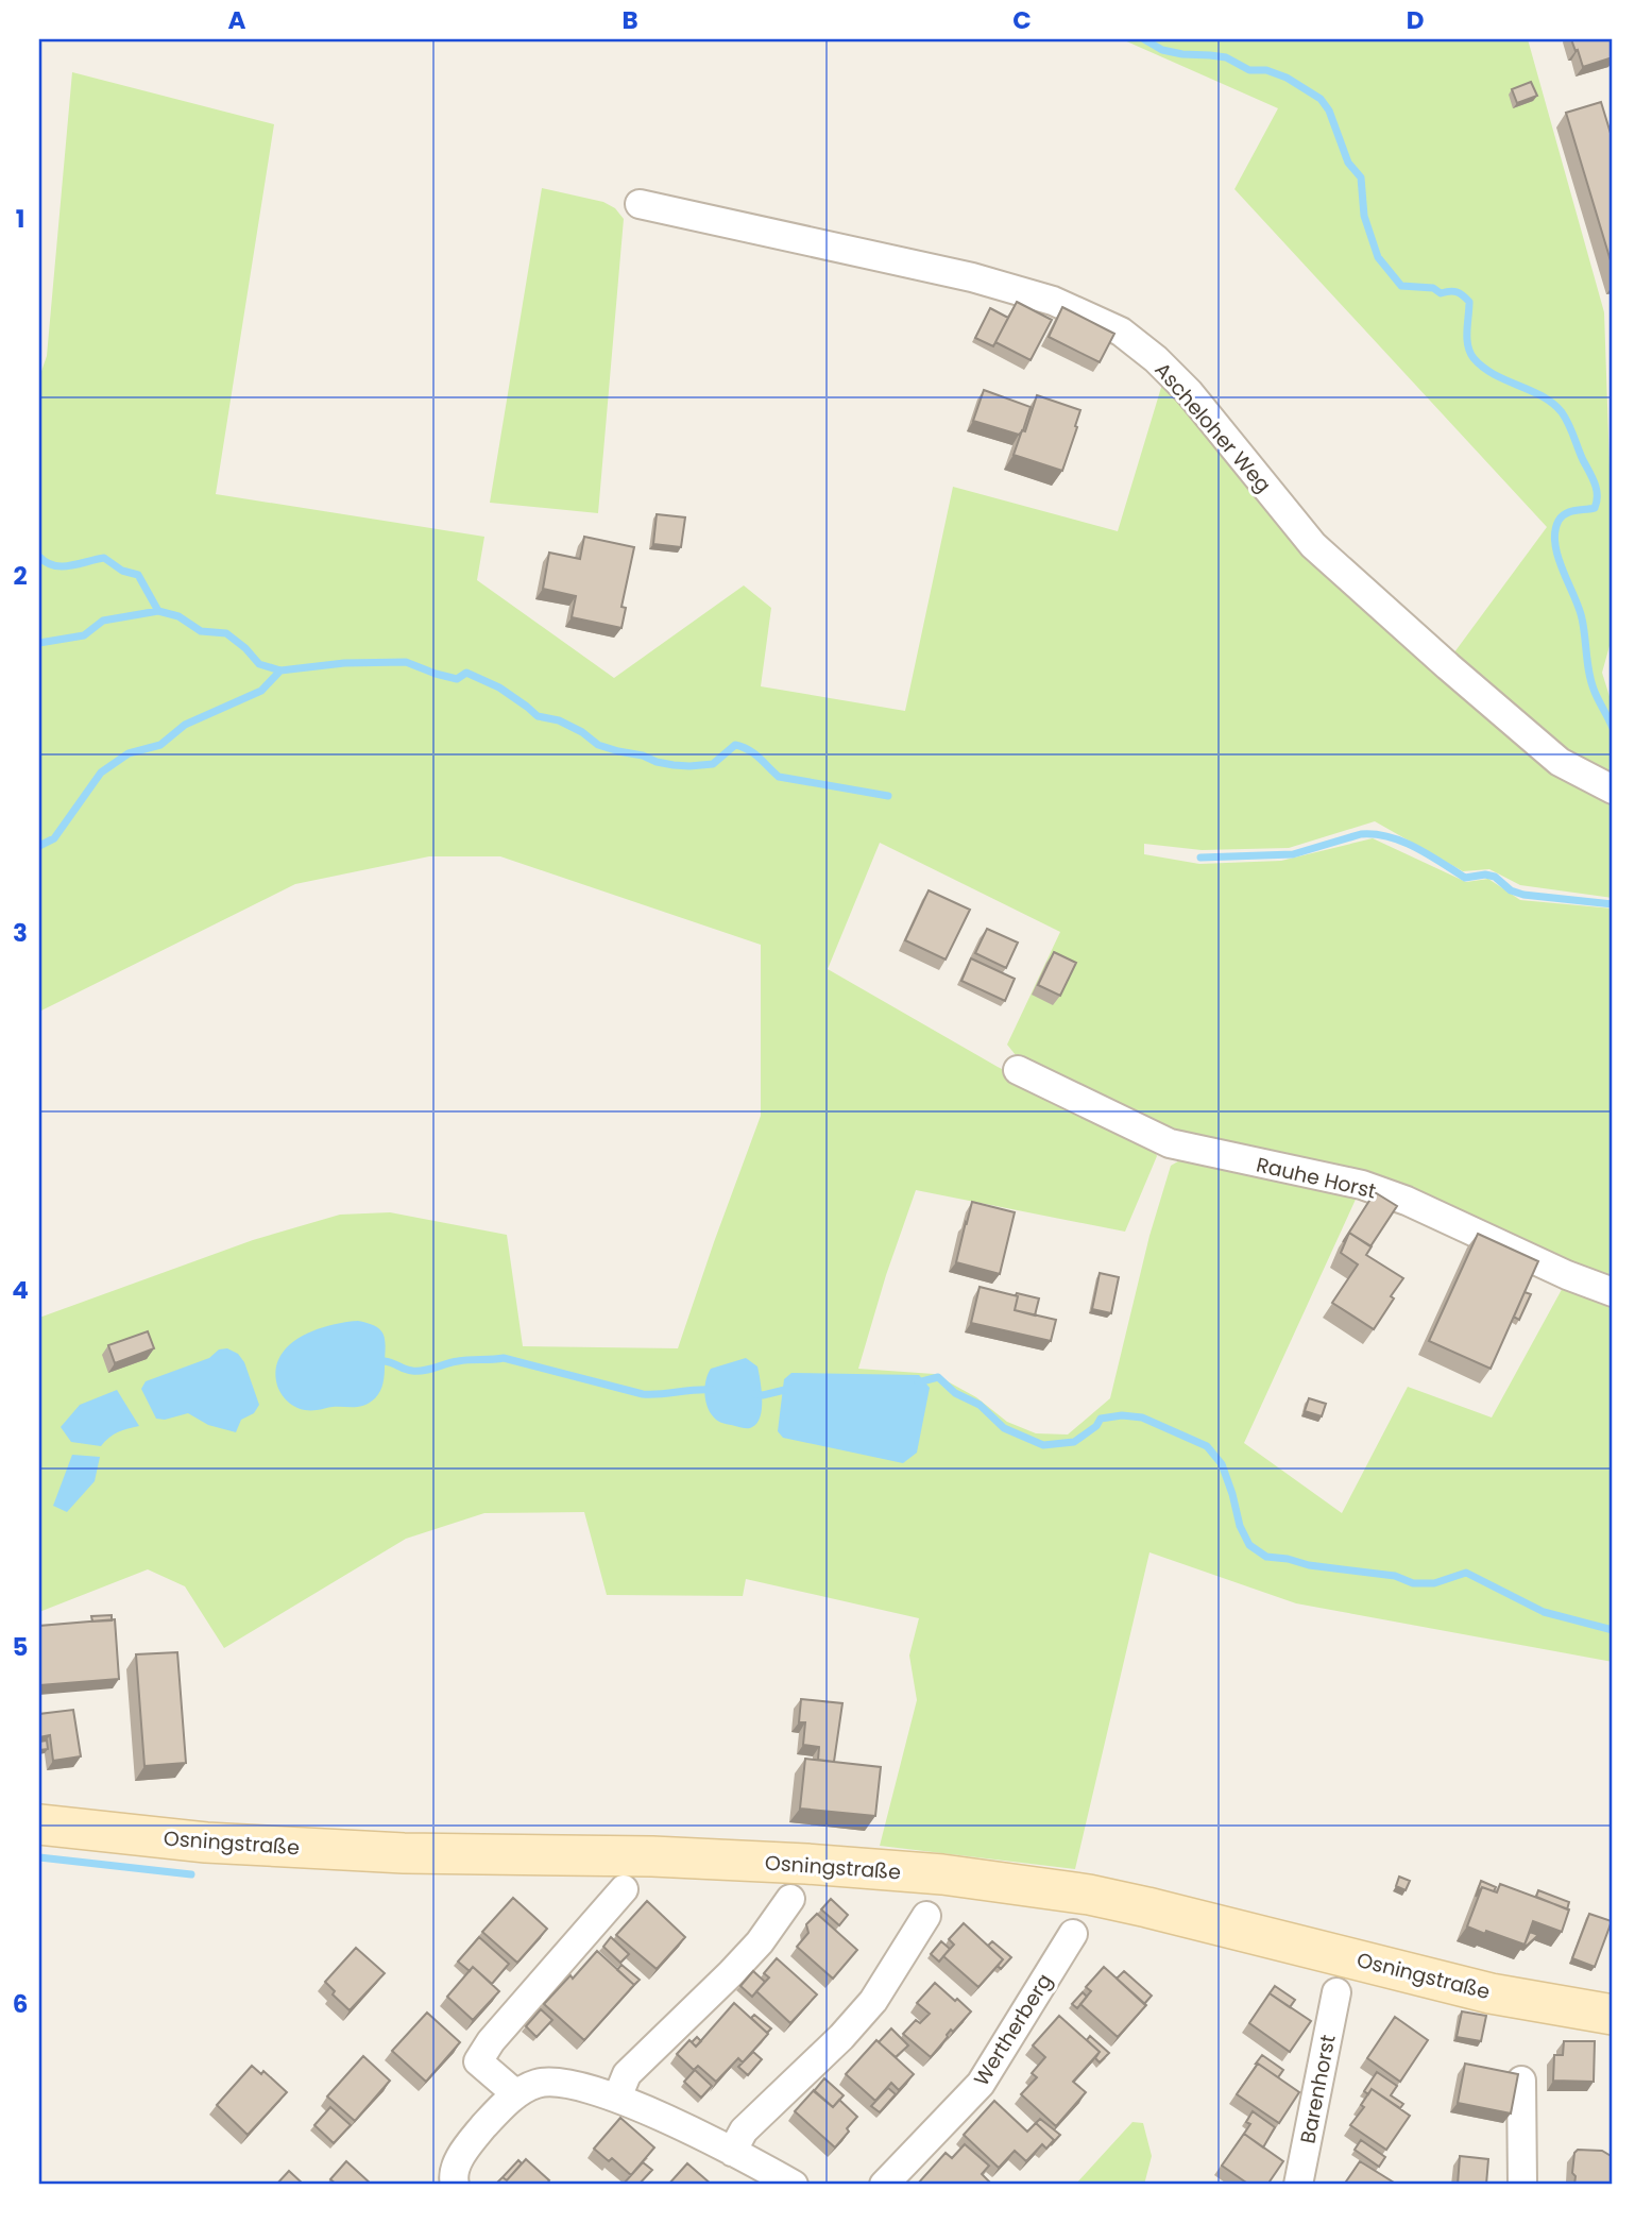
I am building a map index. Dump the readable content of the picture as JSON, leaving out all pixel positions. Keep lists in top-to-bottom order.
{
  "streets": {
    "street": [
      "Ascheloher Weg",
      "Rauhe Horst",
      "Osningstraße",
      "Wertherberg",
      "Barenhorst"
    ]
  },
  "grid": {
    "columns": [
      "A",
      "B",
      "C",
      "D"
    ],
    "rows": [
      "1",
      "2",
      "3",
      "4",
      "5",
      "6"
    ]
  }
}
